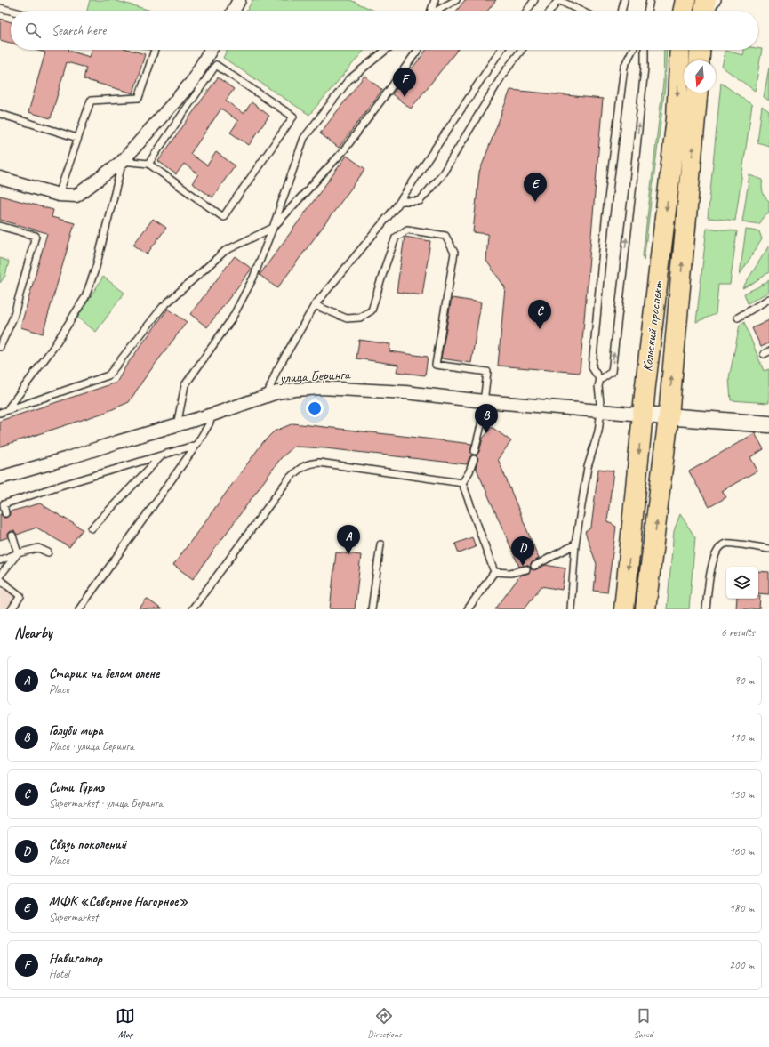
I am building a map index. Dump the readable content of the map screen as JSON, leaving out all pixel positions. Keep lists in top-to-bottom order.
{
  "streets": {
    "main road": ["Кольский проспект"],
    "street": ["улица Беринга"]
  },
  "crossings": [
    ["Кольский проспект", "улица Беринга"]
  ],
  "north": "bottom",
  "page": {
    "search": "Search here",
    "pins": [
      "F",
      "E",
      "C",
      "B",
      "A",
      "D"
    ],
    "heading": ["Nearby", "6 results"],
    "list": [
      {
        "mark": "A",
        "name": "Старик на белом олене",
        "note": "Place",
        "value": "90 m"
      },
      {
        "mark": "B",
        "name": "Голуби мира",
        "note": "Place · улица Беринга",
        "value": "110 m"
      },
      {
        "mark": "C",
        "name": "Сити Гурмэ",
        "note": "Supermarket · улица Беринга",
        "value": "150 m"
      },
      {
        "mark": "D",
        "name": "Связь поколений",
        "note": "Place",
        "value": "160 m"
      },
      {
        "mark": "E",
        "name": "МФК «Северное Нагорное»",
        "note": "Supermarket",
        "value": "180 m"
      },
      {
        "mark": "F",
        "name": "Навигатор",
        "note": "Hotel",
        "value": "200 m"
      }
    ],
    "nav": ["Map", "Directions", "Saved"]
  }
}
